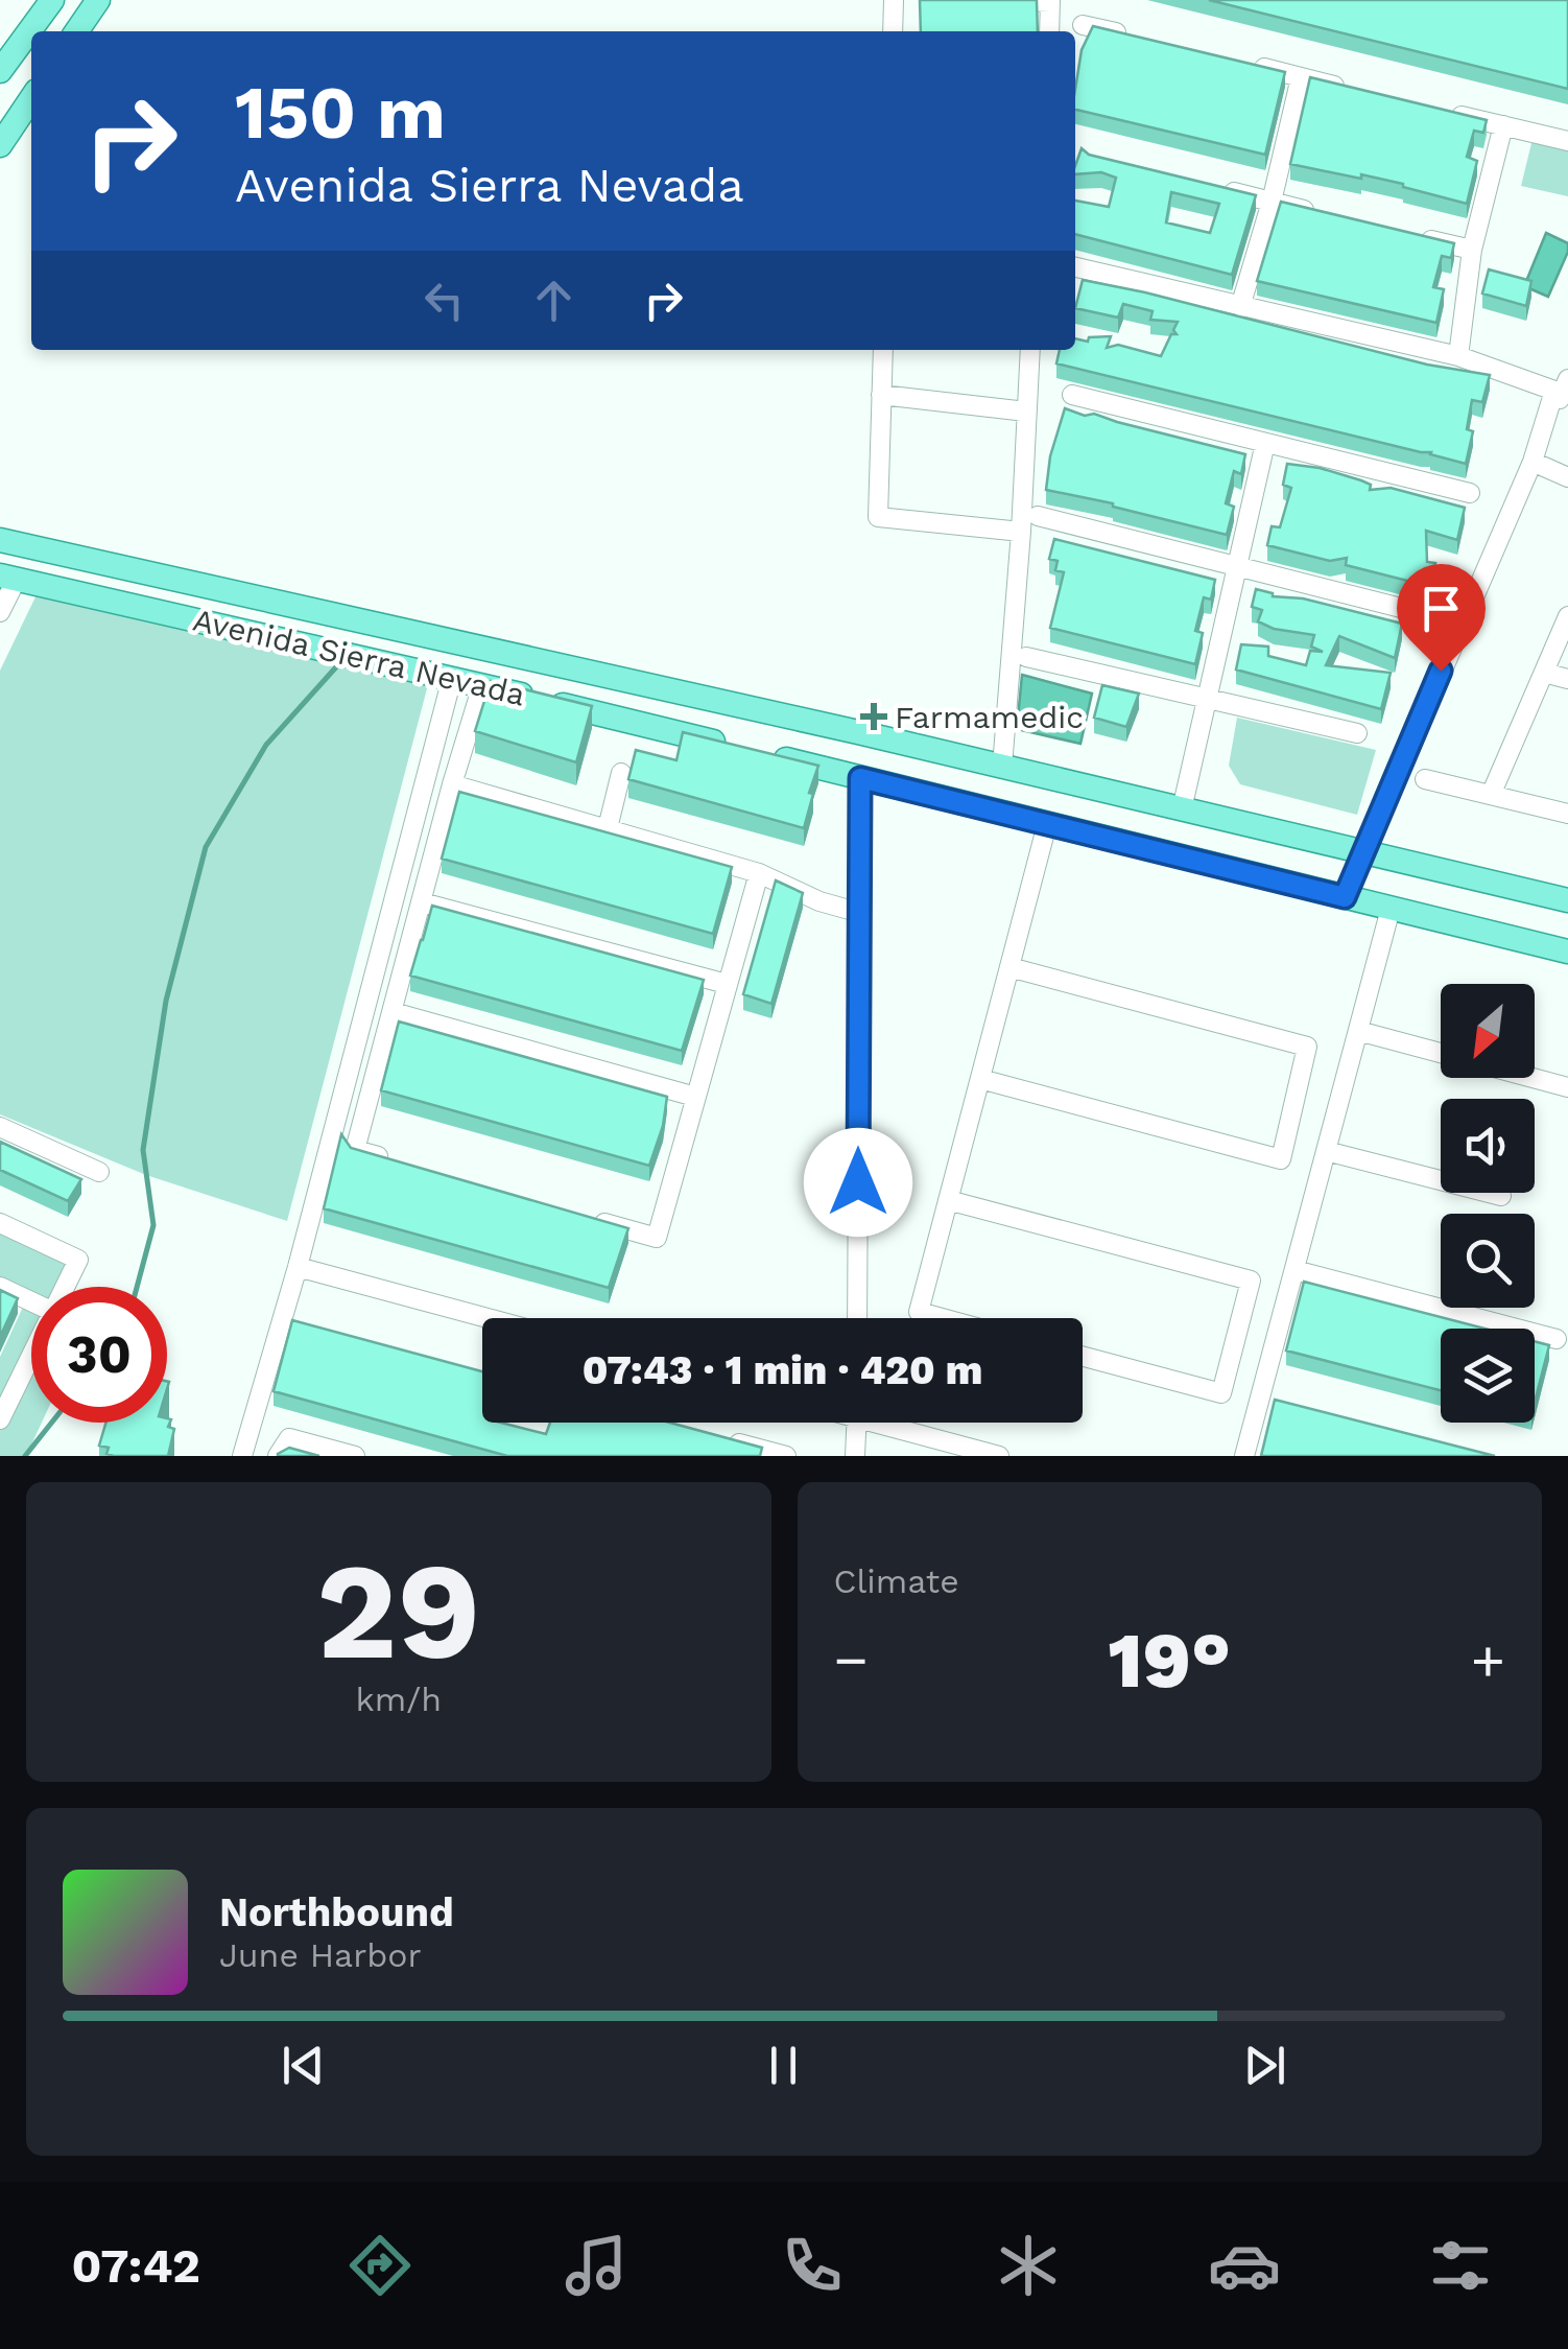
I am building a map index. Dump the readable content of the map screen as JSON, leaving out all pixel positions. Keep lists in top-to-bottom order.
{
  "streets": {
    "main road": ["Avenida Sierra Nevada"]
  },
  "places": {
    "health": ["Farmamedic"]
  },
  "north": "bottom left",
  "page": {
    "turn": ["150 m", "Avenida Sierra Nevada"],
    "limit": "30",
    "trip": "07:43 · 1 min · 420 m",
    "tile": [
      ["29", "km/h"],
      "Climate"
    ],
    "heat": ["−", "19°", "+"],
    "song": ["Northbound", "June Harbor"],
    "tabs": "07:42"
  }
}
